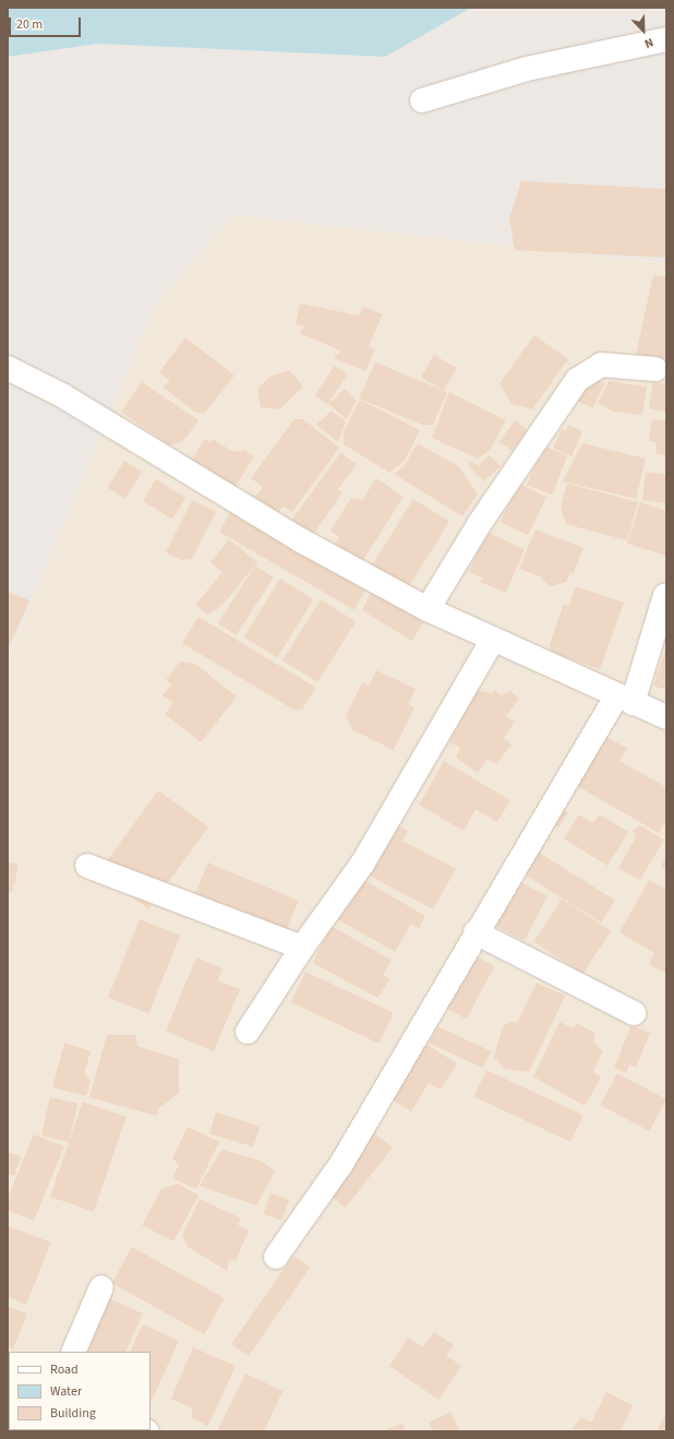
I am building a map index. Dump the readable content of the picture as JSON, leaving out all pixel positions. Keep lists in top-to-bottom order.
{
  "legend": ["Road", "Water", "Building"],
  "scale_bar": "20 m",
  "north": "bottom right"
}
